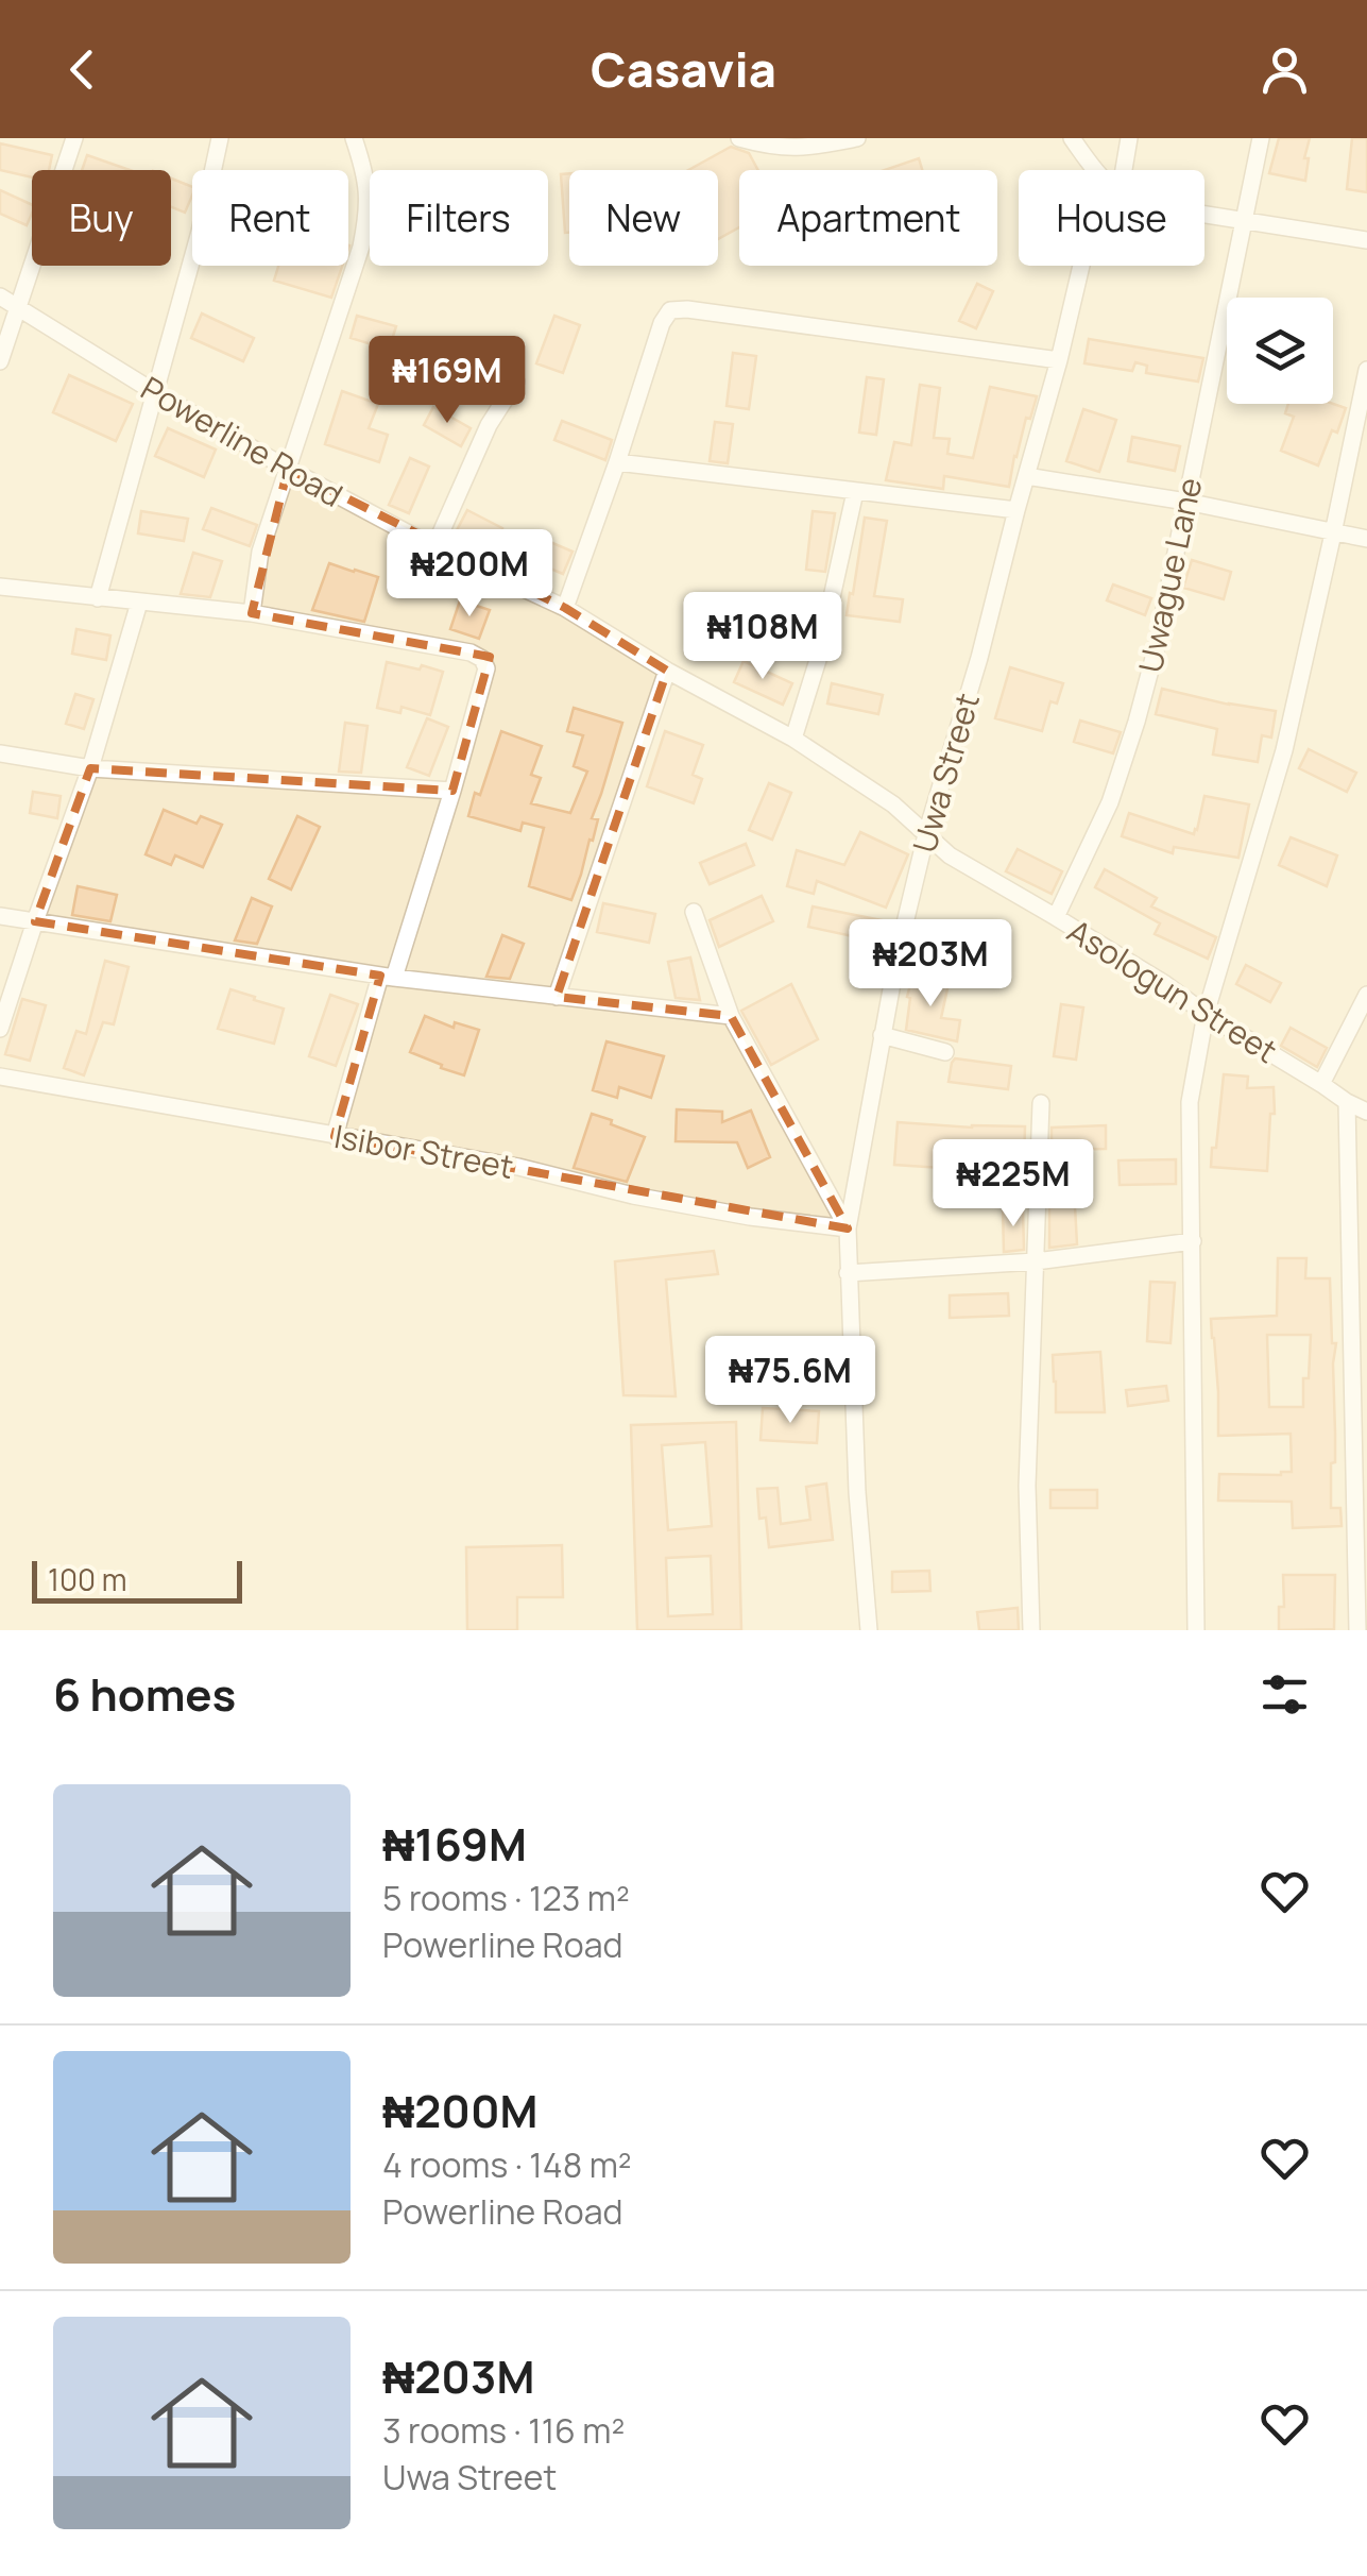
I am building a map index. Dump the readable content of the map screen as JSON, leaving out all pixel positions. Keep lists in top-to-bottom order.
{
  "streets": {
    "street": [
      "Powerline Road",
      "Uwague Lane",
      "Uwa Street",
      "Asologun Street",
      "Isibor Street"
    ]
  },
  "crossings": [
    ["Powerline Road", "Uwa Street"],
    ["Powerline Road", "Asologun Street"],
    ["Uwague Lane", "Asologun Street"],
    ["Uwa Street", "Asologun Street"],
    ["Uwa Street", "Isibor Street"]
  ],
  "scale_bar": "100 m",
  "page": {
    "header": "Casavia",
    "chip": [
      "Buy",
      "Rent",
      "Filters",
      "New",
      "Apartment",
      "House"
    ],
    "price": [
      "₦169M",
      "₦200M",
      "₦108M",
      "₦203M",
      "₦225M",
      "₦75.6M"
    ],
    "scale": "100 m",
    "heading": "6 homes",
    "list": [
      {
        "name": "₦169M",
        "note": "5 rooms · 123 m² · Powerline Road"
      },
      {
        "name": "₦200M",
        "note": "4 rooms · 148 m² · Powerline Road"
      },
      {
        "name": "₦203M",
        "note": "3 rooms · 116 m² · Uwa Street"
      }
    ]
  }
}
